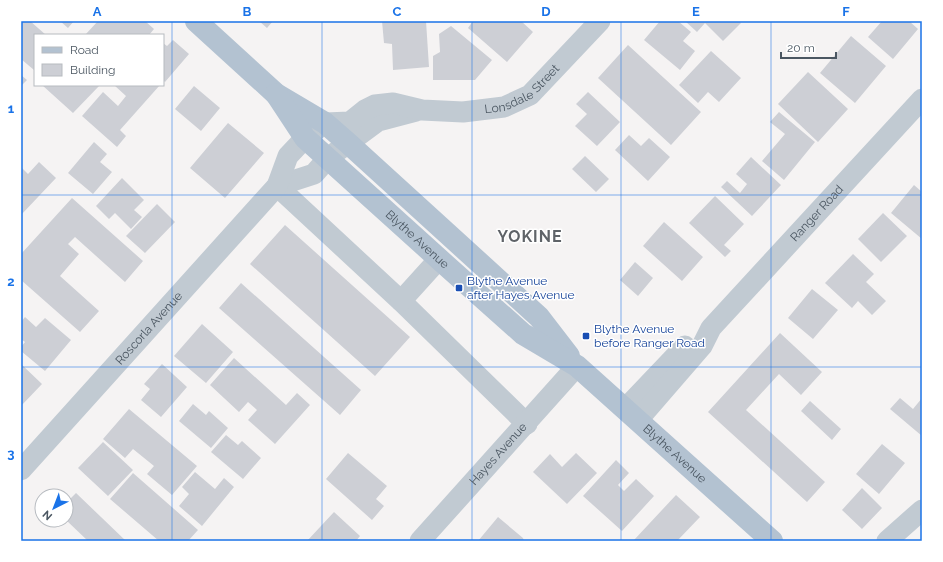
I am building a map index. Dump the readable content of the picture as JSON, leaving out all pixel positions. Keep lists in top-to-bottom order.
{
  "streets": {
    "main road": ["Blythe Avenue"],
    "street": [
      "Lonsdale Street",
      "Ranger Road",
      "Roscorla Avenue",
      "Hayes Avenue"
    ]
  },
  "crossings": [
    ["Lonsdale Street", "Blythe Avenue"],
    ["Lonsdale Street", "Roscorla Avenue"],
    ["Ranger Road", "Blythe Avenue"],
    ["Blythe Avenue", "Roscorla Avenue"],
    ["Blythe Avenue", "Hayes Avenue"]
  ],
  "districts": ["YOKINE"],
  "places": {
    "transit": ["Blythe Avenue after Hayes Avenue", "Blythe Avenue before Ranger Road"]
  },
  "legend": ["Road", "Building"],
  "scale_bar": "20 m",
  "north": "bottom left",
  "grid": {
    "columns": [
      "A",
      "B",
      "C",
      "D",
      "E",
      "F"
    ],
    "rows": ["1", "2", "3"]
  }
}
